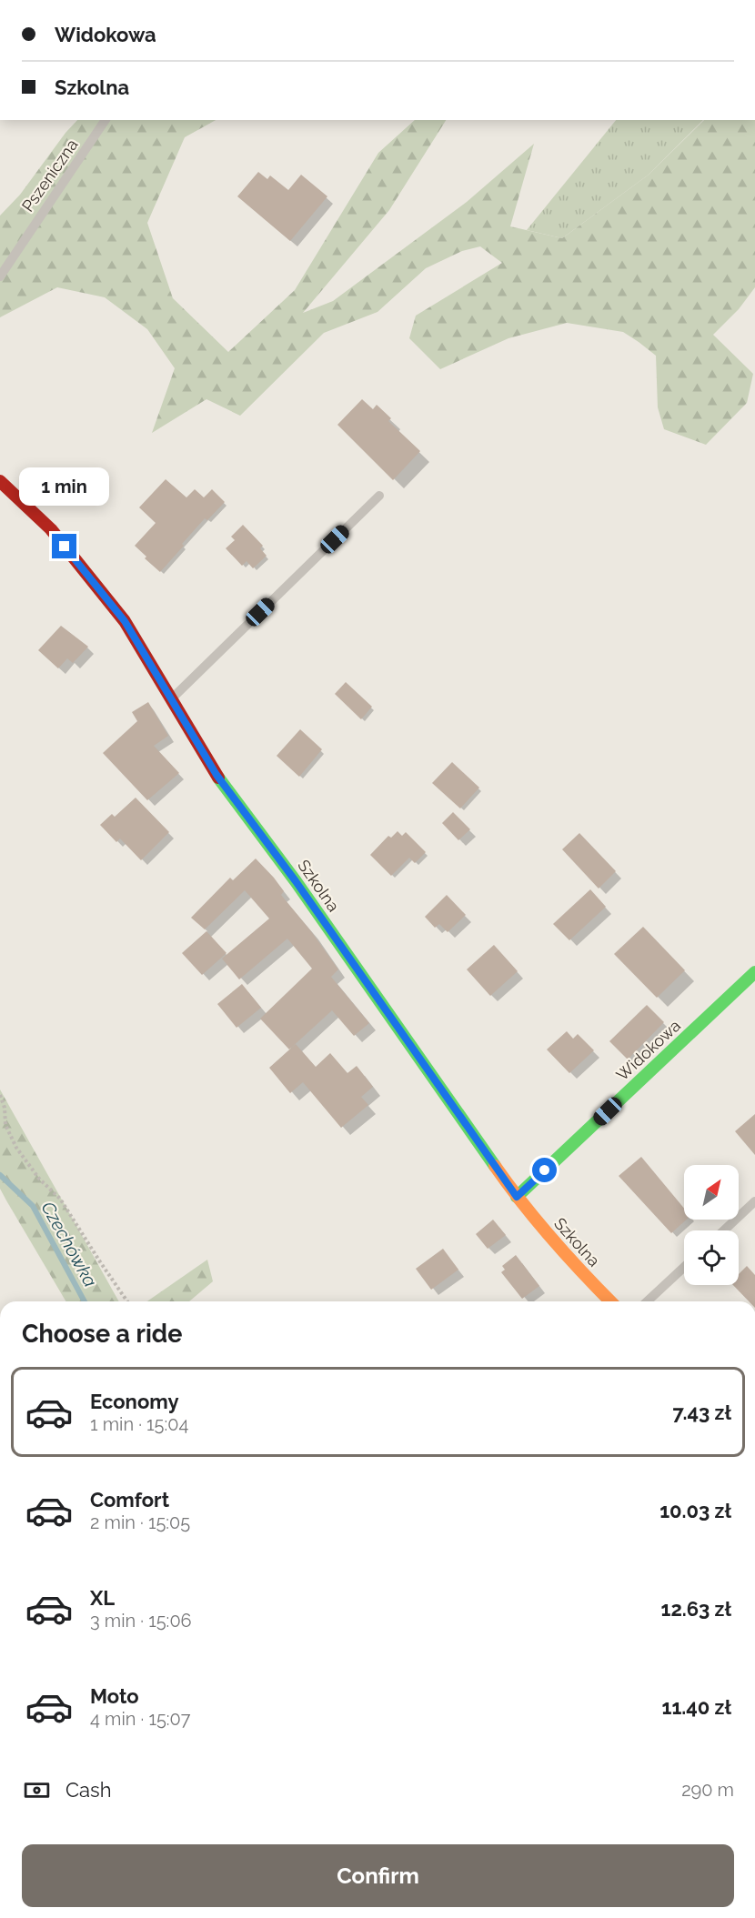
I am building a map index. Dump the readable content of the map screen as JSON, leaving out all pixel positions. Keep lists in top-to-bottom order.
{
  "streets": {
    "street": ["Szkolna", "Widokowa"],
    "lane": ["Pszeniczna"]
  },
  "crossings": [
    ["Szkolna", "Widokowa"]
  ],
  "water": ["Czechówka"],
  "north": "top right",
  "page": {
    "banner": ["Widokowa", "Szkolna"],
    "bubble": "1 min",
    "heading": "Choose a ride",
    "list": [
      {
        "name": "Economy",
        "note": "1 min · 15:04",
        "value": "7.43 zł"
      },
      {
        "name": "Comfort",
        "note": "2 min · 15:05",
        "value": "10.03 zł"
      },
      {
        "name": "XL",
        "note": "3 min · 15:06",
        "value": "12.63 zł"
      },
      {
        "name": "Moto",
        "note": "4 min · 15:07",
        "value": "11.40 zł"
      }
    ],
    "pay": ["Cash", "290 m"],
    "buttons": "Confirm"
  }
}
